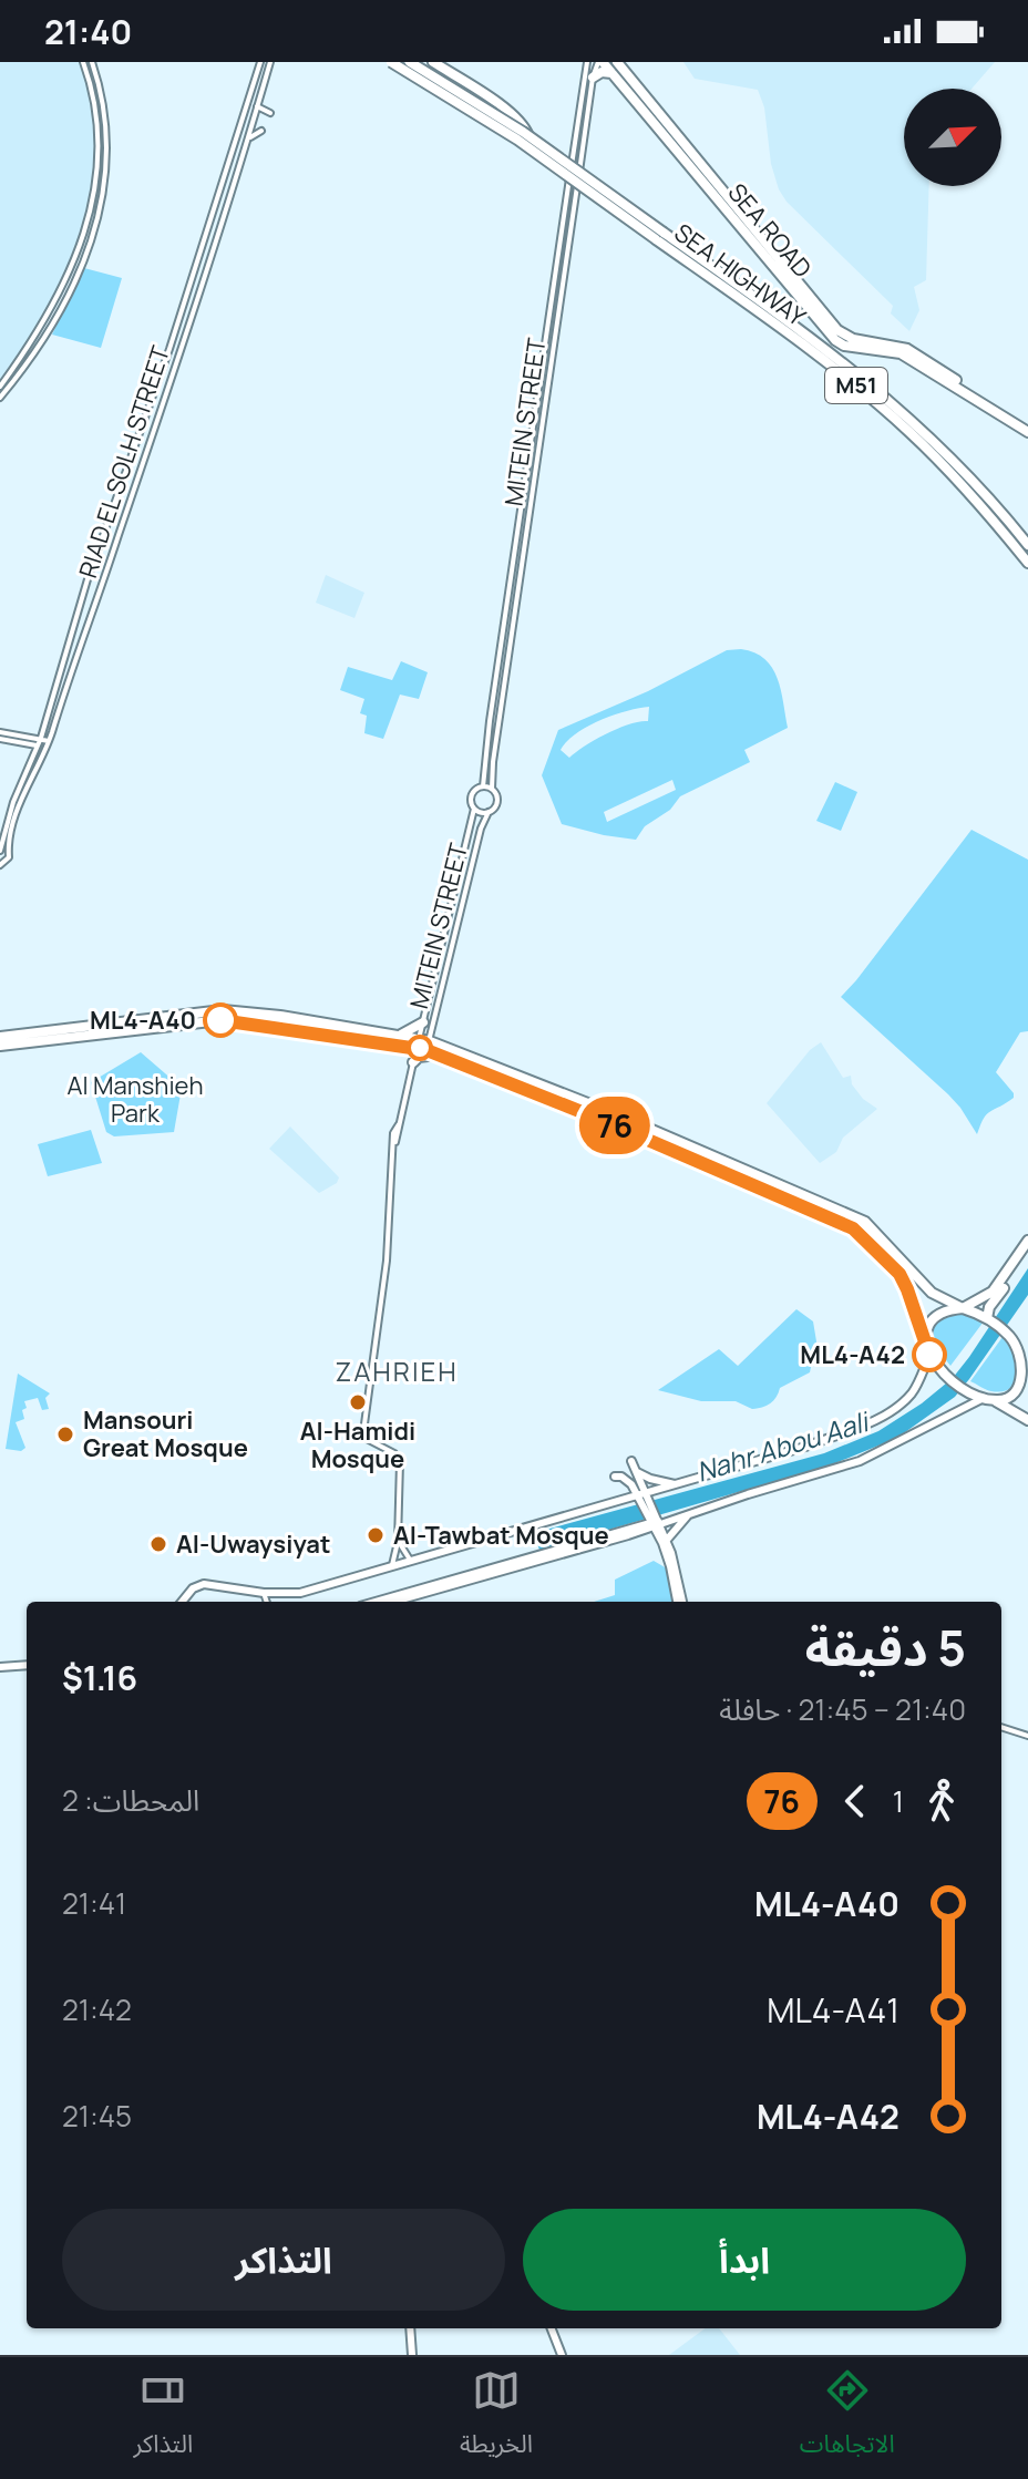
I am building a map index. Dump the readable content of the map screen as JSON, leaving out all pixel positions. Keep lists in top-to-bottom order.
{
  "streets": {
    "highway": ["SEA ROAD", "SEA HIGHWAY", "M51"],
    "street": ["MITEIN STREET", "RIAD EL SOLH STREET"]
  },
  "crossings": [
    ["SEA ROAD", "MITEIN STREET"]
  ],
  "districts": ["ZAHRIEH"],
  "water": ["Nahr Abou Aali"],
  "parks": ["Al Manshieh Park"],
  "places": [
    "ML4-A40",
    "ML4-A42",
    "Al-Hamidi Mosque",
    "Mansouri Great Mosque",
    "Al-Tawbat Mosque",
    "Al-Uwaysiyat"
  ],
  "lines": ["bus line 76"],
  "north": "top right",
  "page": {
    "status": "21:40",
    "on_map": "76",
    "heading": ["5 دقيقة", "21:40 – 21:45 · حافلة", "$1.16"],
    "legs": ["1", "76", "المحطات: 2"],
    "list": [
      {
        "name": "ML4-A40",
        "value": "21:41"
      },
      {
        "name": "ML4-A41",
        "value": "21:42"
      },
      {
        "name": "ML4-A42",
        "value": "21:45"
      }
    ],
    "buttons": ["ابدأ", "التذاكر"],
    "tabs": ["الاتجاهات", "الخريطة", "التذاكر"]
  }
}
